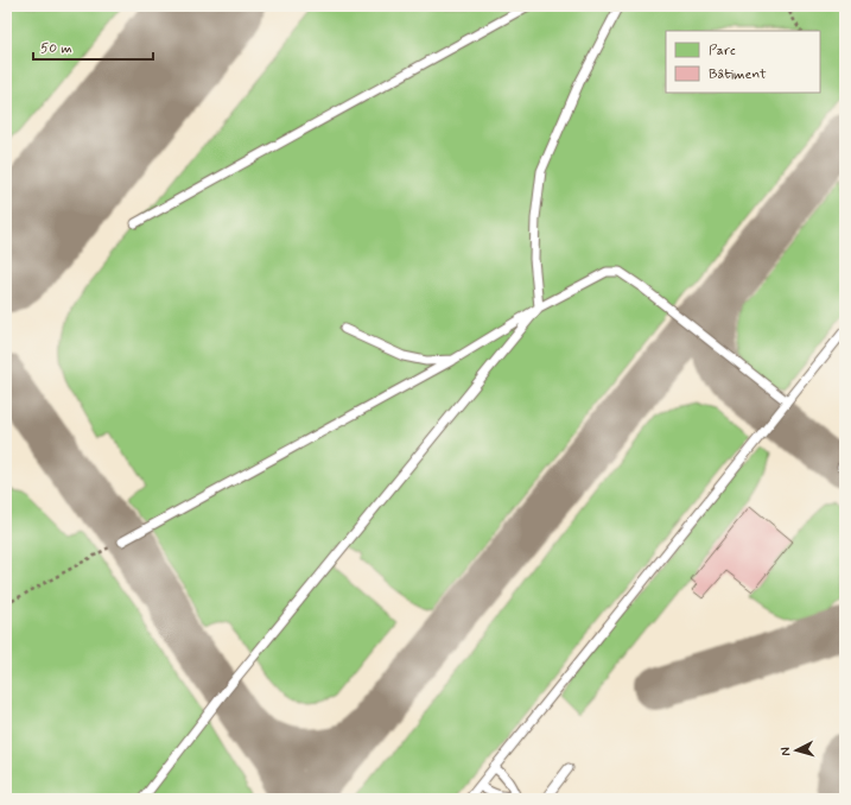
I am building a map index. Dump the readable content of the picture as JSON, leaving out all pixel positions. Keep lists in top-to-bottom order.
{
  "legend": ["Parc", "Bâtiment"],
  "scale_bar": "50 m",
  "north": "left"
}
